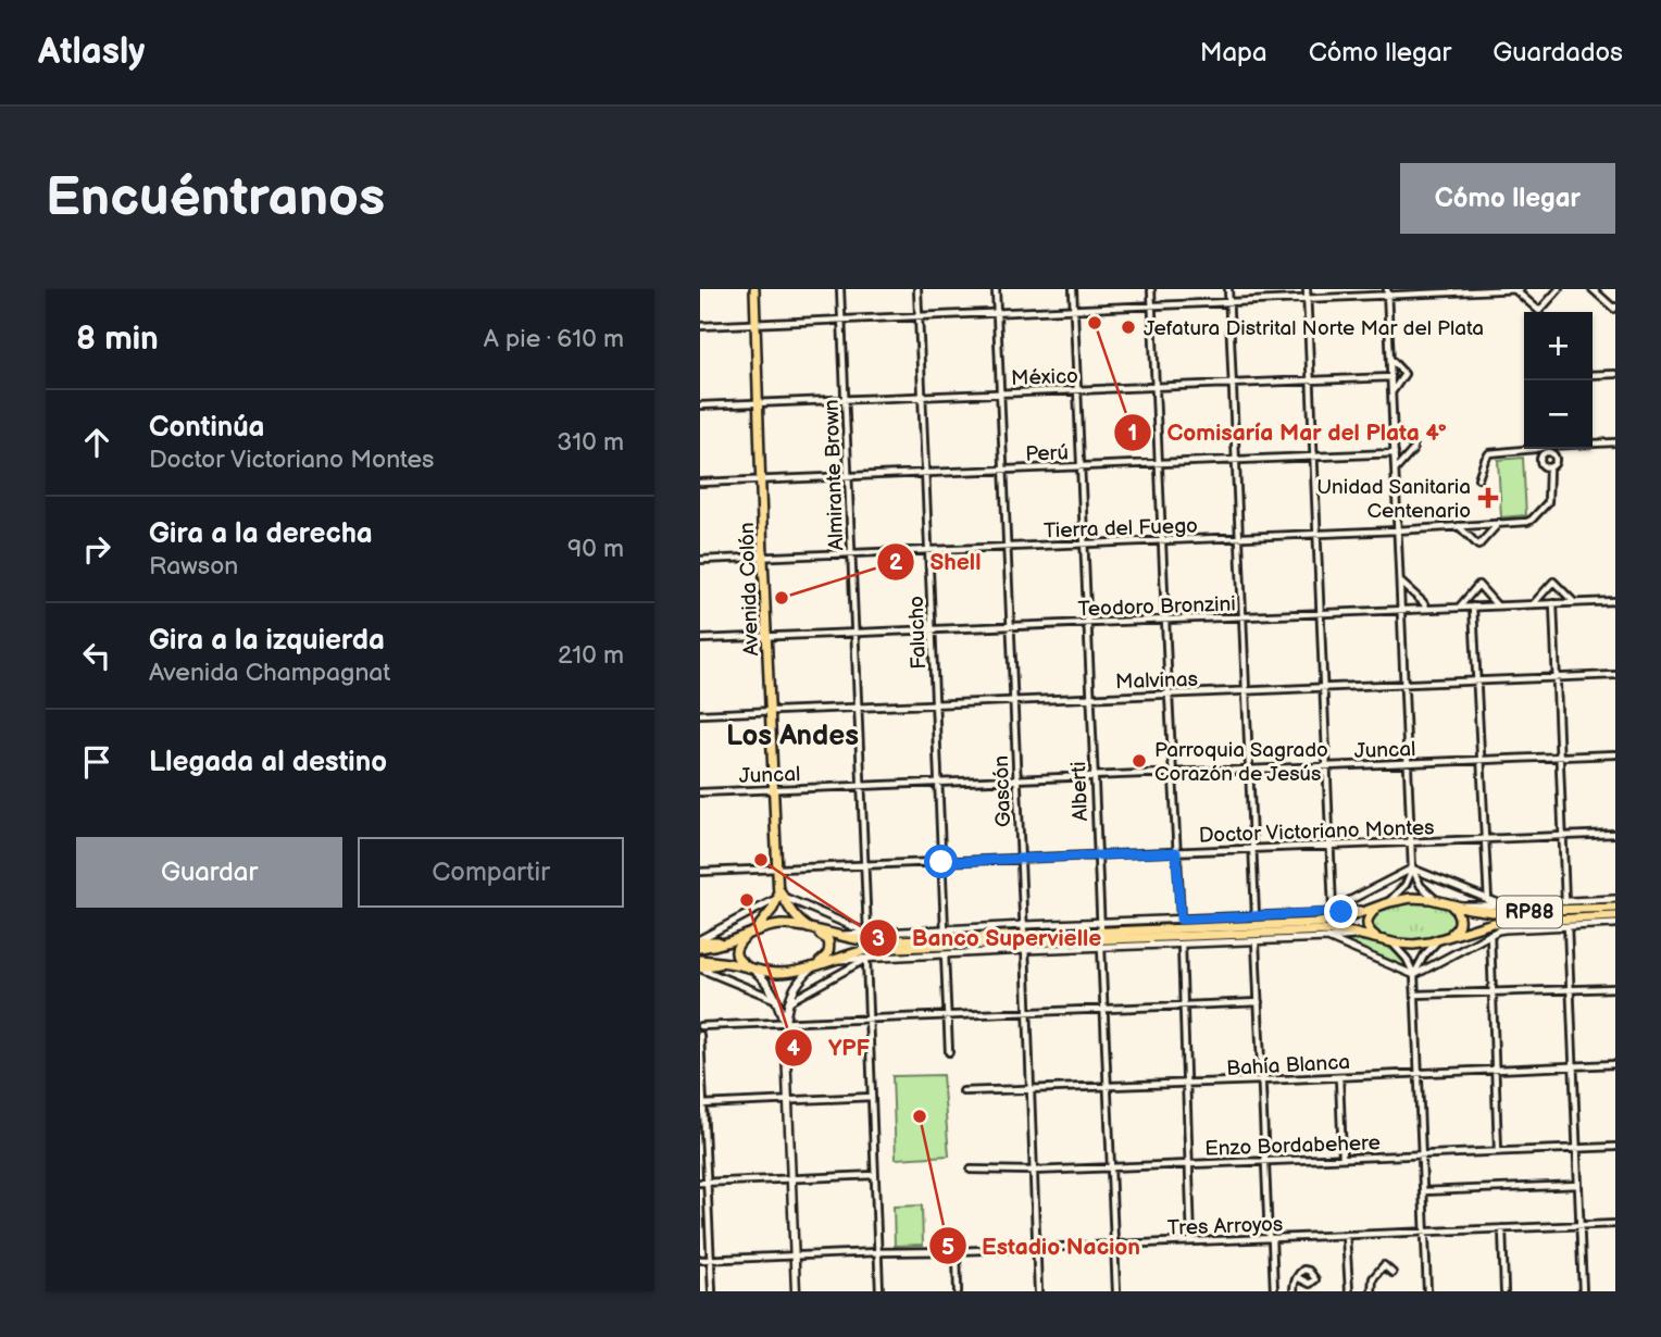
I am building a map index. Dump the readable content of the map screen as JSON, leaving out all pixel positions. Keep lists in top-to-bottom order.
{
  "streets": {
    "main road": ["Avenida Colón", "RP88"],
    "street": [
      "México",
      "Perú",
      "Almirante Brown",
      "Tierra del Fuego",
      "Teodoro Bronzini",
      "Falucho",
      "Malvinas",
      "Juncal",
      "Gascón",
      "Alberti",
      "Doctor Victoriano Montes",
      "Bahía Blanca",
      "Enzo Bordabehere",
      "Tres Arroyos"
    ]
  },
  "crossings": [
    ["México", "Almirante Brown"],
    ["México", "Avenida Colón"],
    ["México", "Falucho"],
    ["México", "Gascón"],
    ["México", "Alberti"],
    ["Perú", "Almirante Brown"],
    ["Perú", "Avenida Colón"],
    ["Perú", "Falucho"],
    ["Perú", "Gascón"],
    ["Perú", "Alberti"],
    ["Almirante Brown", "Tierra del Fuego"],
    ["Almirante Brown", "Teodoro Bronzini"],
    ["Almirante Brown", "Malvinas"],
    ["Almirante Brown", "Juncal"],
    ["Almirante Brown", "Doctor Victoriano Montes"],
    ["Tierra del Fuego", "Avenida Colón"],
    ["Tierra del Fuego", "Falucho"],
    ["Tierra del Fuego", "Gascón"],
    ["Tierra del Fuego", "Alberti"],
    ["Avenida Colón", "Teodoro Bronzini"],
    ["Avenida Colón", "Malvinas"],
    ["Avenida Colón", "Juncal"],
    ["Avenida Colón", "Doctor Victoriano Montes"],
    ["Teodoro Bronzini", "Falucho"],
    ["Teodoro Bronzini", "Gascón"],
    ["Teodoro Bronzini", "Alberti"],
    ["Falucho", "Malvinas"],
    ["Falucho", "Juncal"],
    ["Falucho", "Doctor Victoriano Montes"],
    ["Malvinas", "Gascón"],
    ["Malvinas", "Alberti"],
    ["Juncal", "Gascón"],
    ["Juncal", "Alberti"],
    ["Gascón", "Doctor Victoriano Montes"],
    ["Gascón", "RP88"],
    ["Gascón", "Bahía Blanca"],
    ["Gascón", "Enzo Bordabehere"],
    ["Gascón", "Tres Arroyos"],
    ["Alberti", "Doctor Victoriano Montes"],
    ["Alberti", "RP88"],
    ["Alberti", "Bahía Blanca"],
    ["Alberti", "Enzo Bordabehere"],
    ["Alberti", "Tres Arroyos"]
  ],
  "districts": ["Los Andes"],
  "places": {
    "other": [
      "Comisaría Mar del Plata 4°",
      "Jefatura Distrital Norte Mar del Plata",
      "Shell",
      "Parroquia Sagrado Corazón de Jesús",
      "Banco Supervielle",
      "YPF",
      "Estadio Nacion"
    ],
    "health": ["Unidad Sanitaria Centenario"]
  },
  "page": {
    "header": "Atlasly",
    "nav": ["Mapa", "Cómo llegar", "Guardados"],
    "buttons": [
      "Cómo llegar",
      ["Guardar", "Compartir"]
    ],
    "title": "Encuéntranos",
    "heading": ["8 min", "A pie · 610 m"],
    "map_buttons": ["+", "−"],
    "list": [
      ["Continúa", "Doctor Victoriano Montes", "310 m"],
      ["Gira a la derecha", "Rawson", "90 m"],
      ["Gira a la izquierda", "Avenida Champagnat", "210 m"],
      "Llegada al destino"
    ]
  }
}
